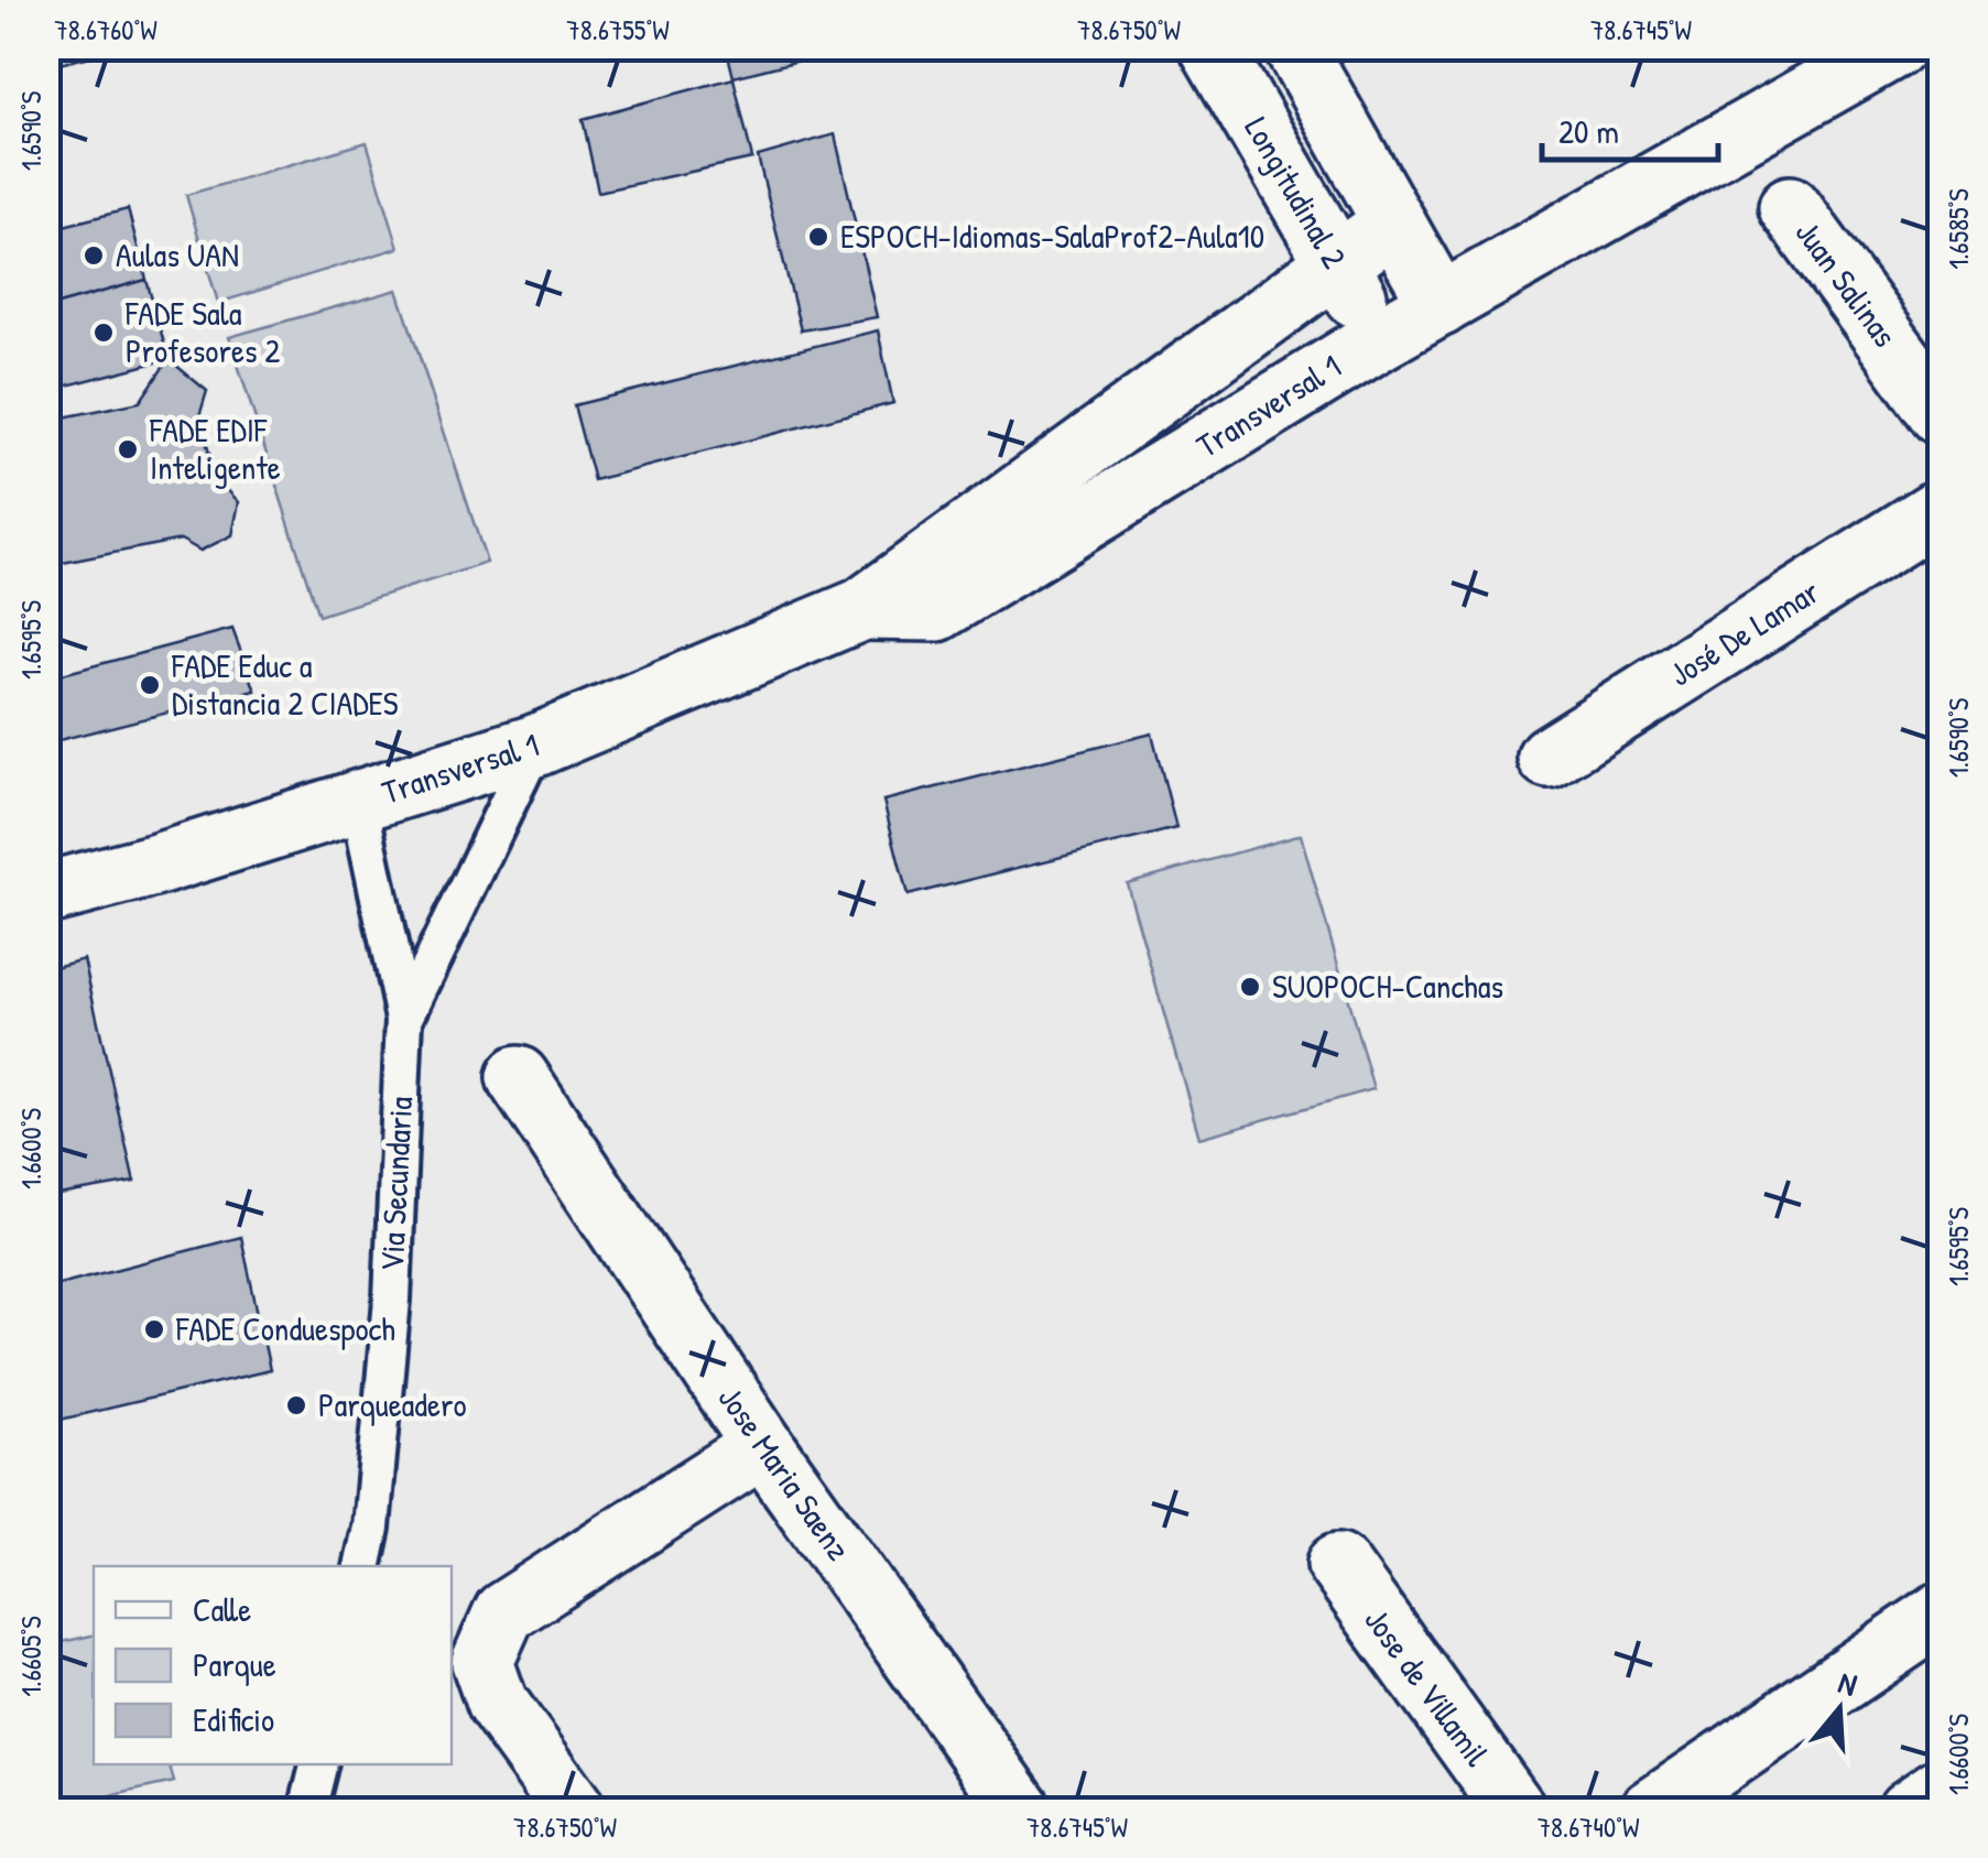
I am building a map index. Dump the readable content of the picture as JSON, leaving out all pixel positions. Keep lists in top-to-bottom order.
{
  "streets": {
    "street": [
      "Longitudinal 2",
      "Juan Salinas",
      "Transversal 1",
      "José De Lamar",
      "Jose Maria Saenz",
      "Jose de Villamil"
    ],
    "lane": ["Via Secundaria"]
  },
  "crossings": [
    ["Longitudinal 2", "Transversal 1"],
    ["Transversal 1", "Via Secundaria"]
  ],
  "places": [
    "ESPOCH-Idiomas-SalaProf2-Aula10",
    "Aulas UAN",
    "FADE Sala Profesores 2",
    "FADE EDIF Inteligente",
    "FADE Educ a Distancia 2 CIADES",
    "SUOPOCH-Canchas",
    "FADE Conduespoch",
    "Parqueadero"
  ],
  "legend": ["Calle", "Parque", "Edificio"],
  "scale_bar": "20 m",
  "north": "top",
  "coordinates": [
    "78.6760°W",
    "78.6755°W",
    "78.6750°W",
    "78.6745°W",
    "1.6590°S",
    "1.6585°S",
    "1.6595°S",
    "1.6600°S",
    "1.6605°S",
    "78.6740°W"
  ]
}
